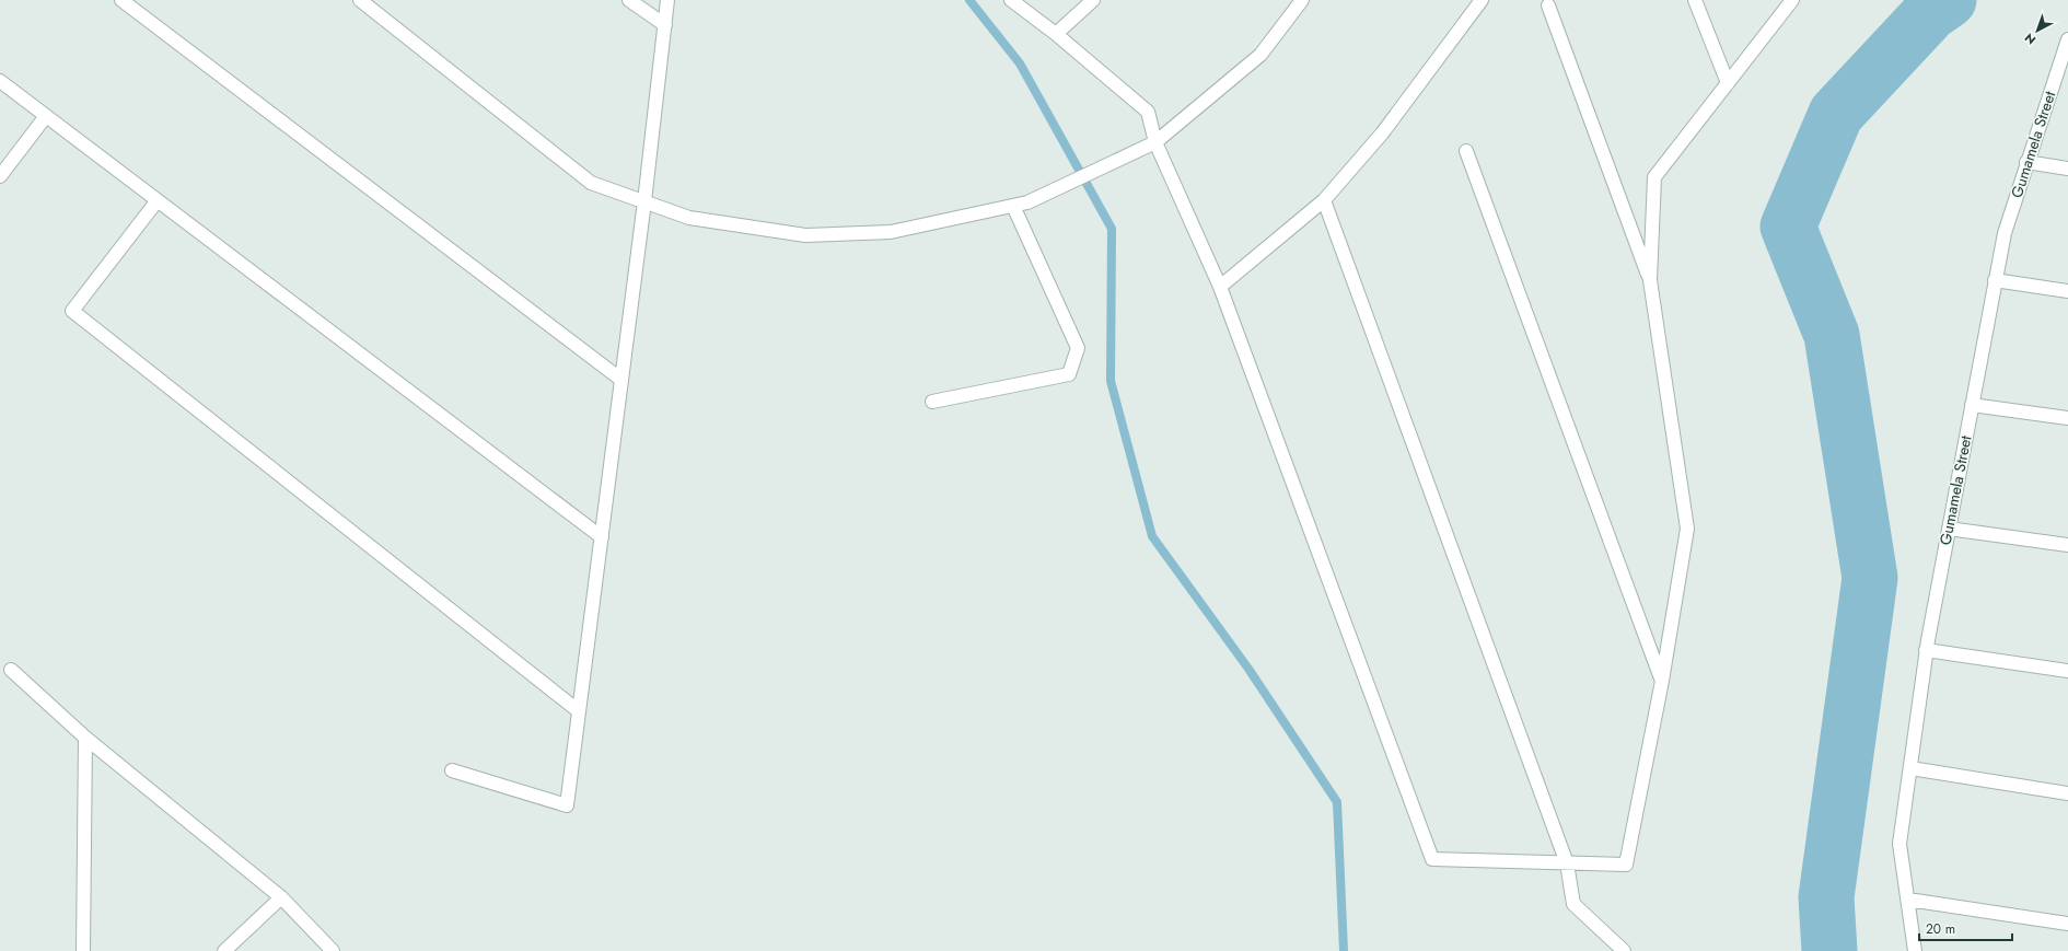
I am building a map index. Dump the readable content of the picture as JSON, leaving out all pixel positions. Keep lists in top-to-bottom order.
{
  "streets": {
    "street": ["Gumamela Street"]
  },
  "scale_bar": "20 m",
  "north": "bottom left"
}
